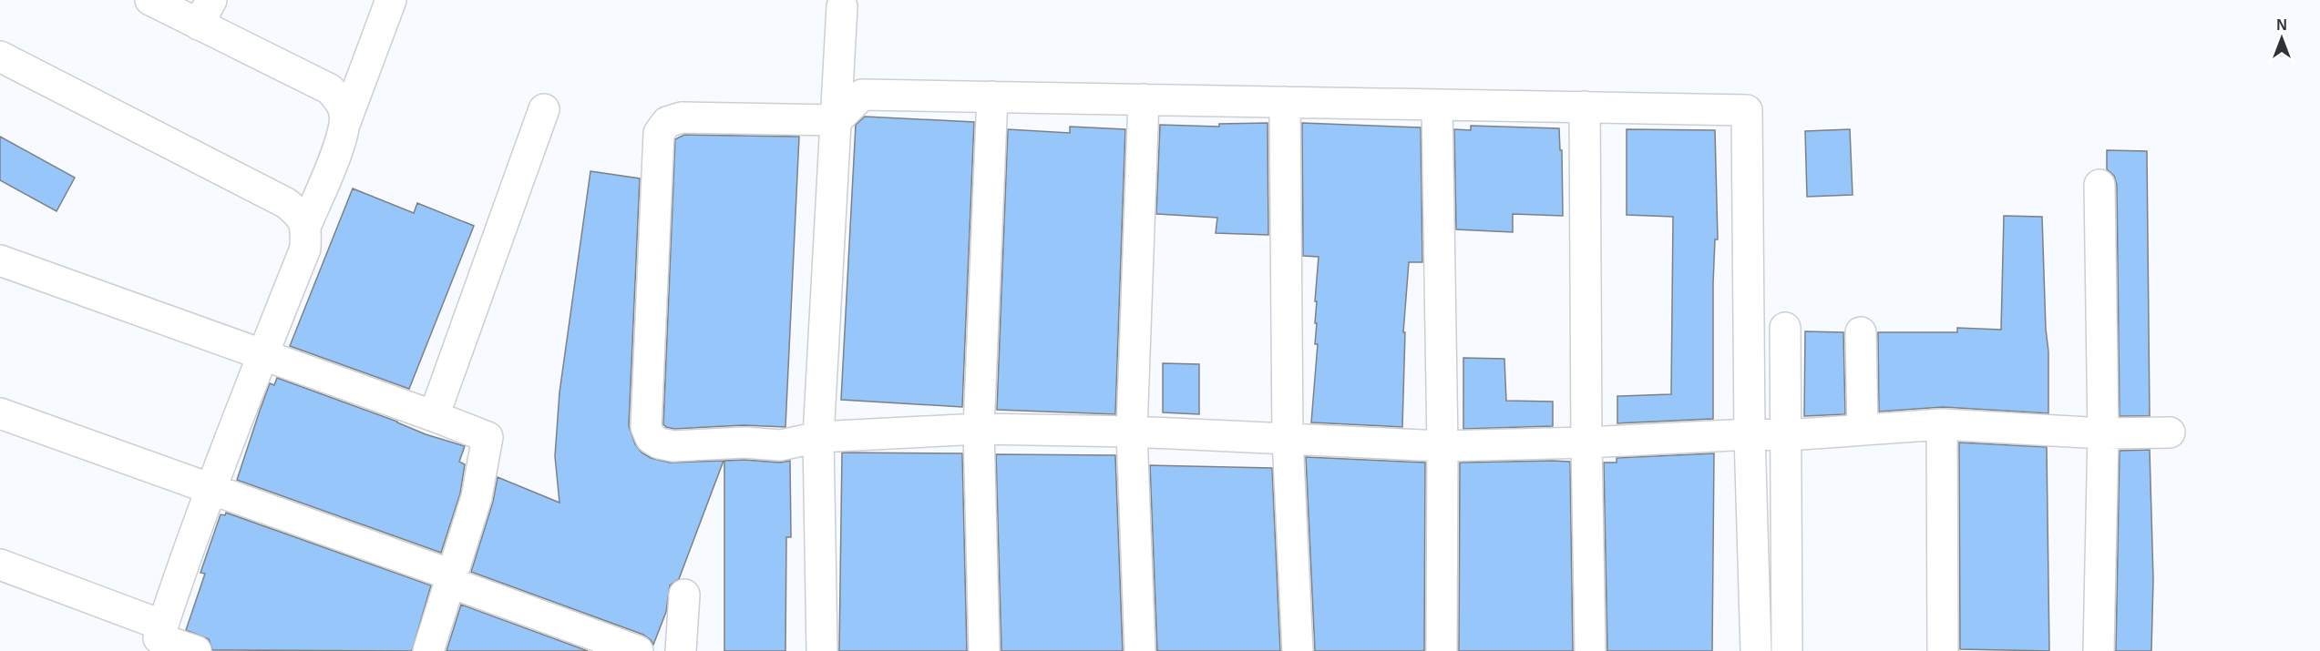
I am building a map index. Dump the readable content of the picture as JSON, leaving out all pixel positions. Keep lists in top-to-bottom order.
{
  "north": "top"
}
